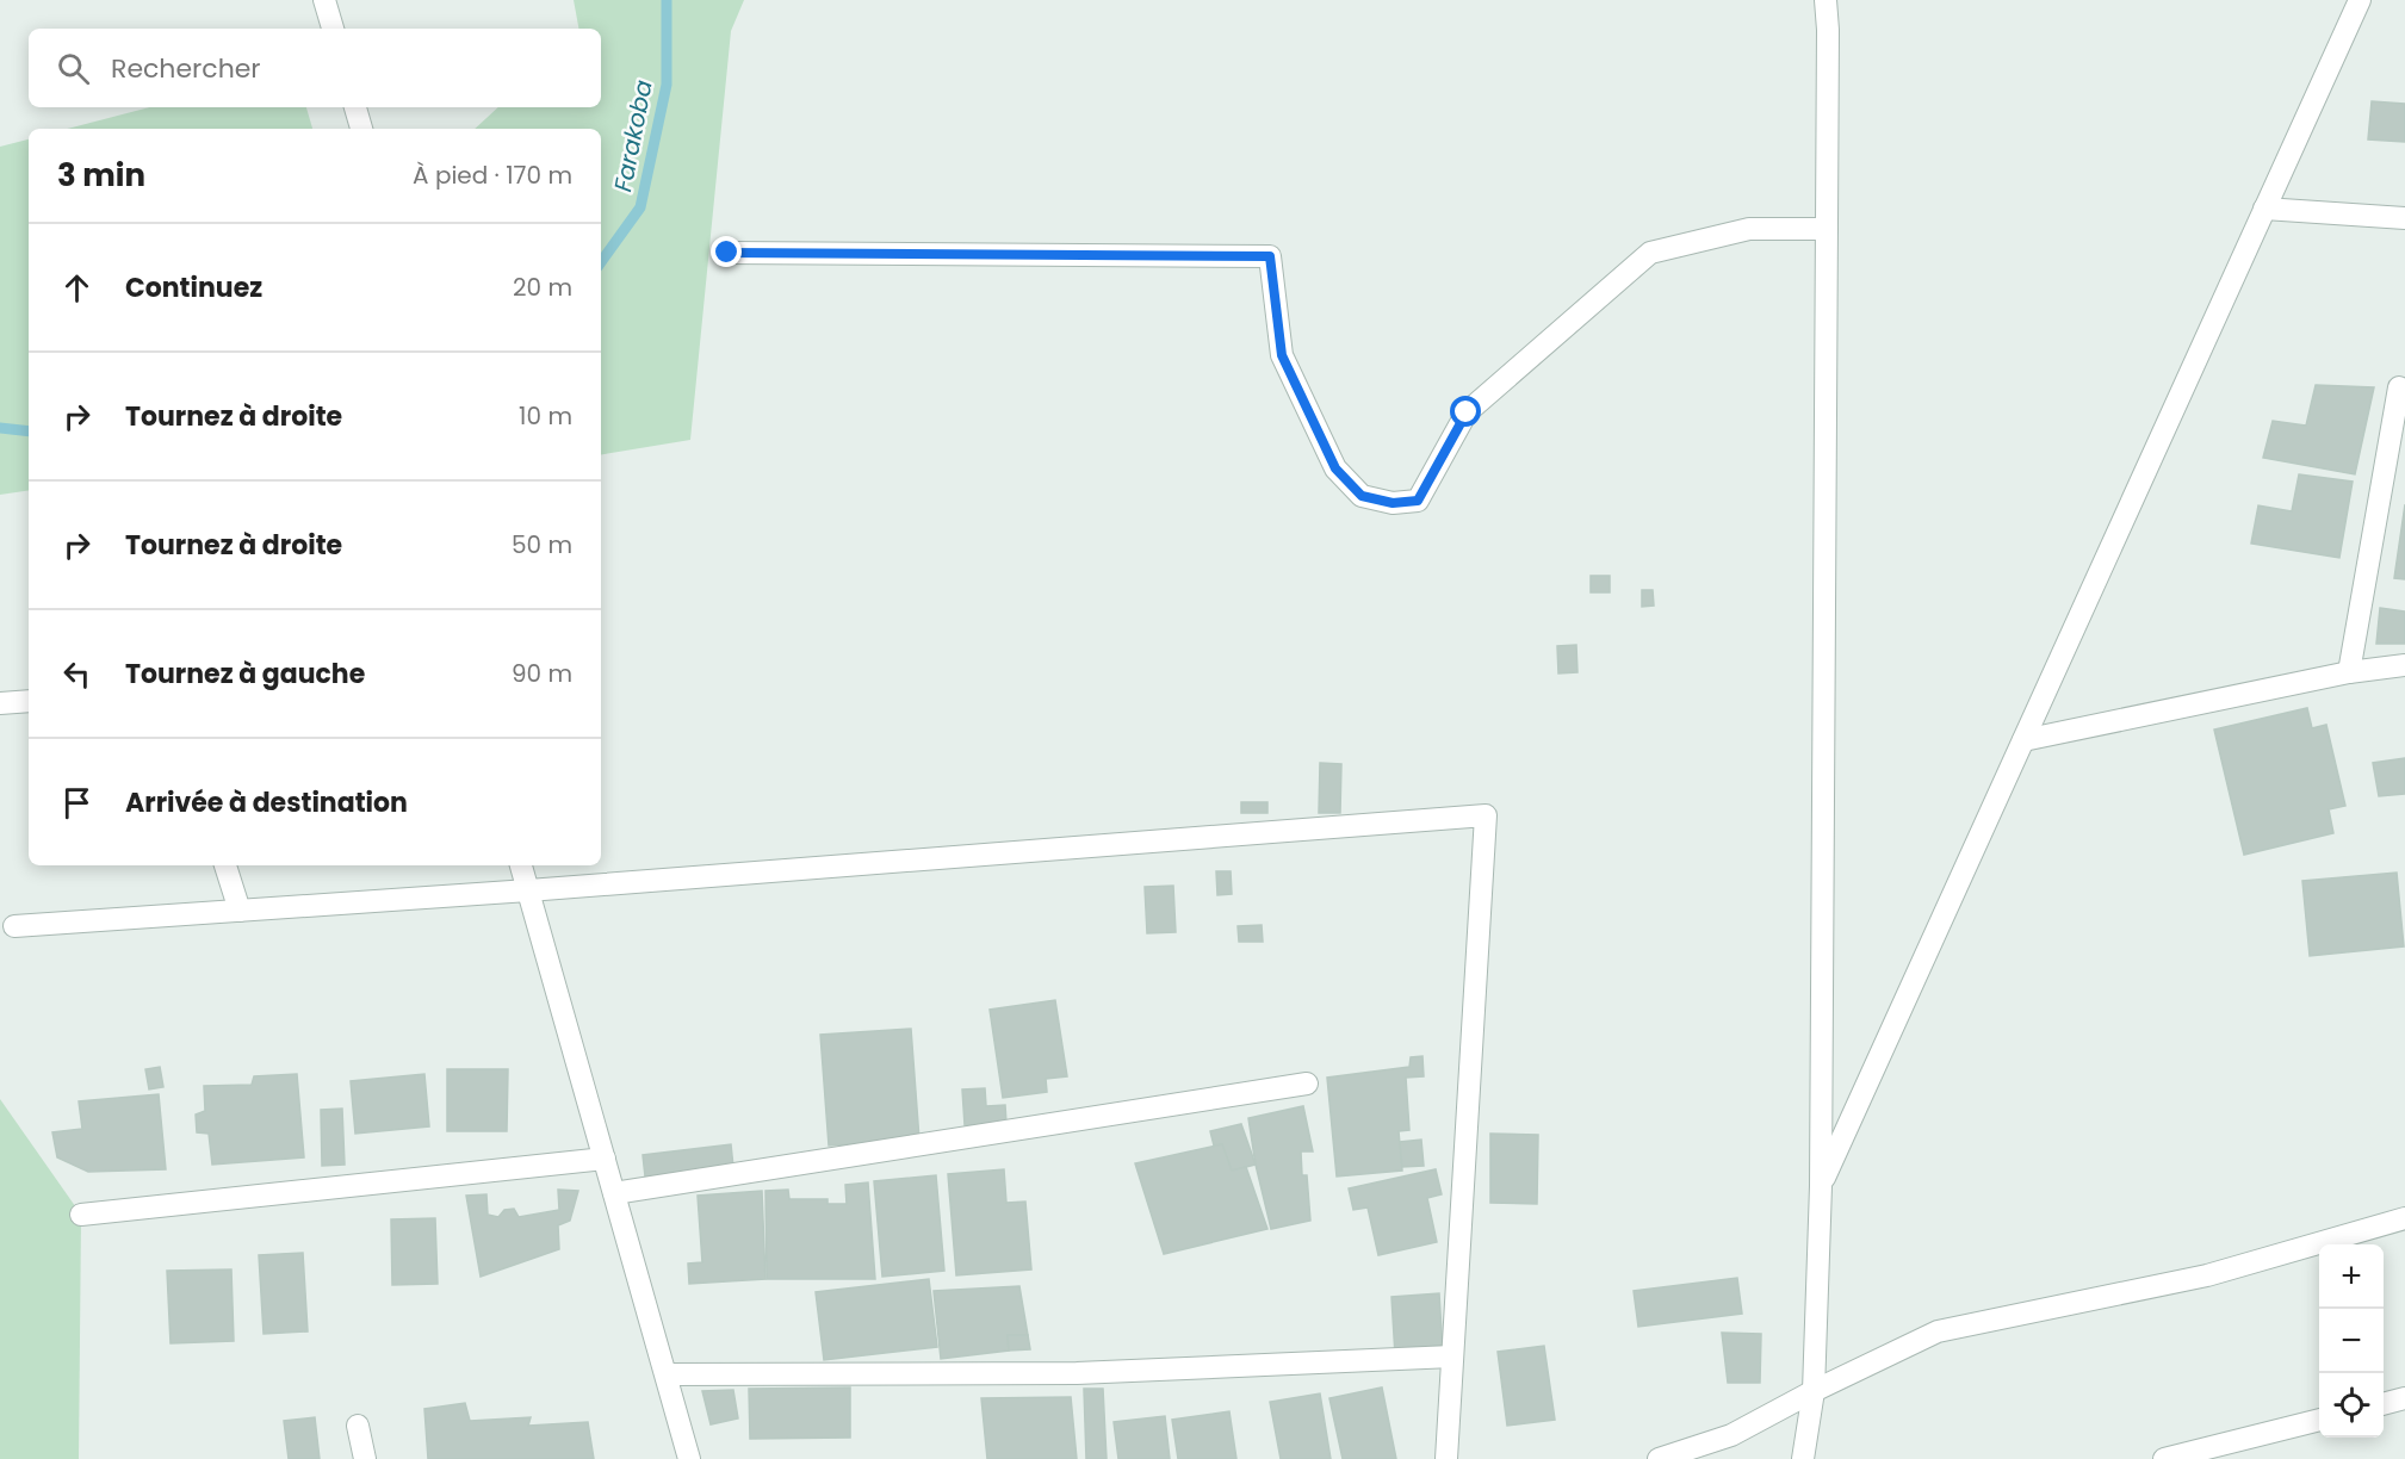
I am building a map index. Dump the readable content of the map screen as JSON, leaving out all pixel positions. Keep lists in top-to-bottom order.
{
  "water": ["Farakoba"],
  "page": {
    "search": "Rechercher",
    "heading": ["3 min", "À pied · 170 m"],
    "list": [
      ["Continuez", "20 m"],
      ["Tournez à droite", "10 m"],
      ["Tournez à droite", "50 m"],
      ["Tournez à gauche", "90 m"],
      "Arrivée à destination"
    ],
    "map_buttons": ["+", "−"]
  }
}
